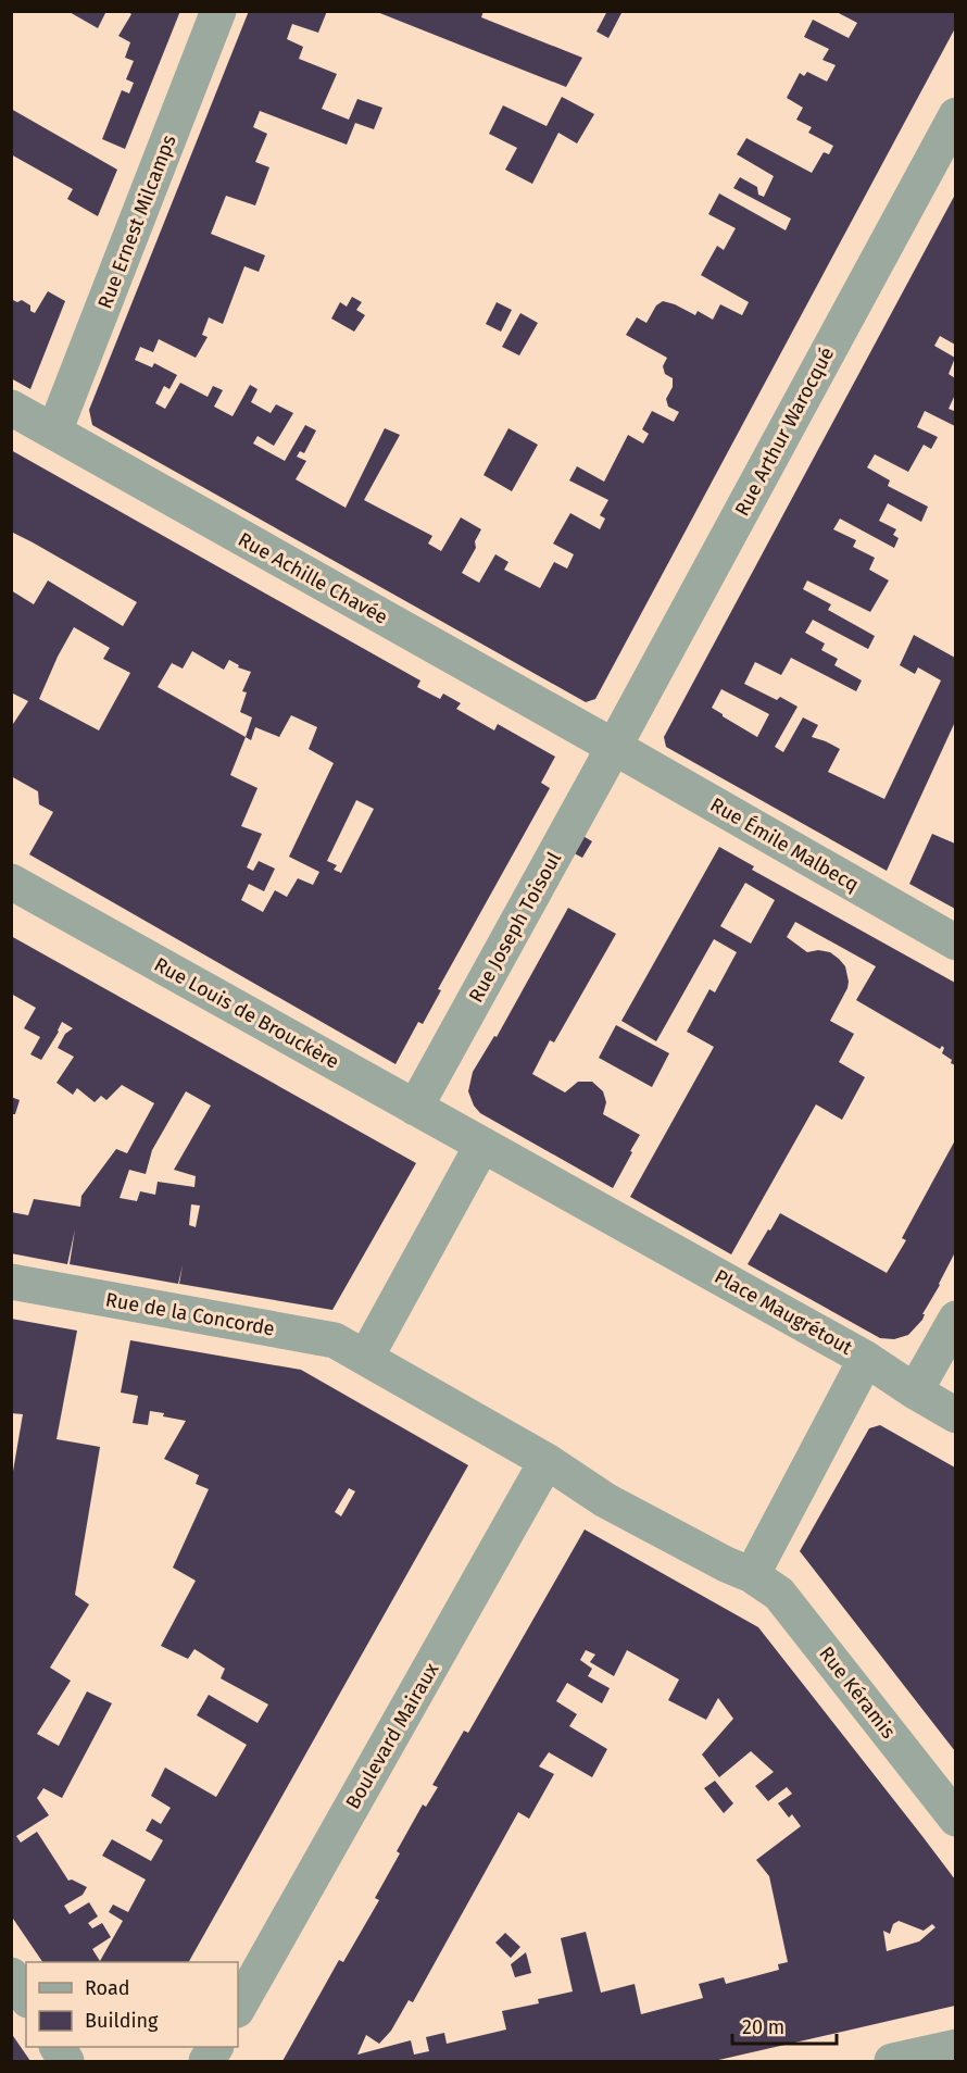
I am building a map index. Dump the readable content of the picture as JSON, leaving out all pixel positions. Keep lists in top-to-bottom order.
{
  "streets": {
    "street": [
      "Rue Ernest Milcamps",
      "Rue Arthur Warocqué",
      "Rue Achille Chavée",
      "Rue Émile Malbecq",
      "Rue Joseph Toisoul",
      "Rue Louis de Brouckère",
      "Place Maugrétout",
      "Rue de la Concorde",
      "Rue Kéramis",
      "Boulevard Mairaux"
    ]
  },
  "crossings": [
    ["Rue Ernest Milcamps", "Rue Achille Chavée"],
    ["Rue Arthur Warocqué", "Rue Achille Chavée"],
    ["Rue Arthur Warocqué", "Rue Émile Malbecq"],
    ["Rue Arthur Warocqué", "Rue Joseph Toisoul"],
    ["Rue Achille Chavée", "Rue Émile Malbecq"],
    ["Rue Achille Chavée", "Rue Joseph Toisoul"],
    ["Rue Émile Malbecq", "Rue Joseph Toisoul"],
    ["Rue Joseph Toisoul", "Rue Louis de Brouckère"],
    ["Rue Louis de Brouckère", "Place Maugrétout"],
    ["Place Maugrétout", "Rue Kéramis"]
  ],
  "legend": ["Road", "Building"],
  "scale_bar": "20 m"
}
